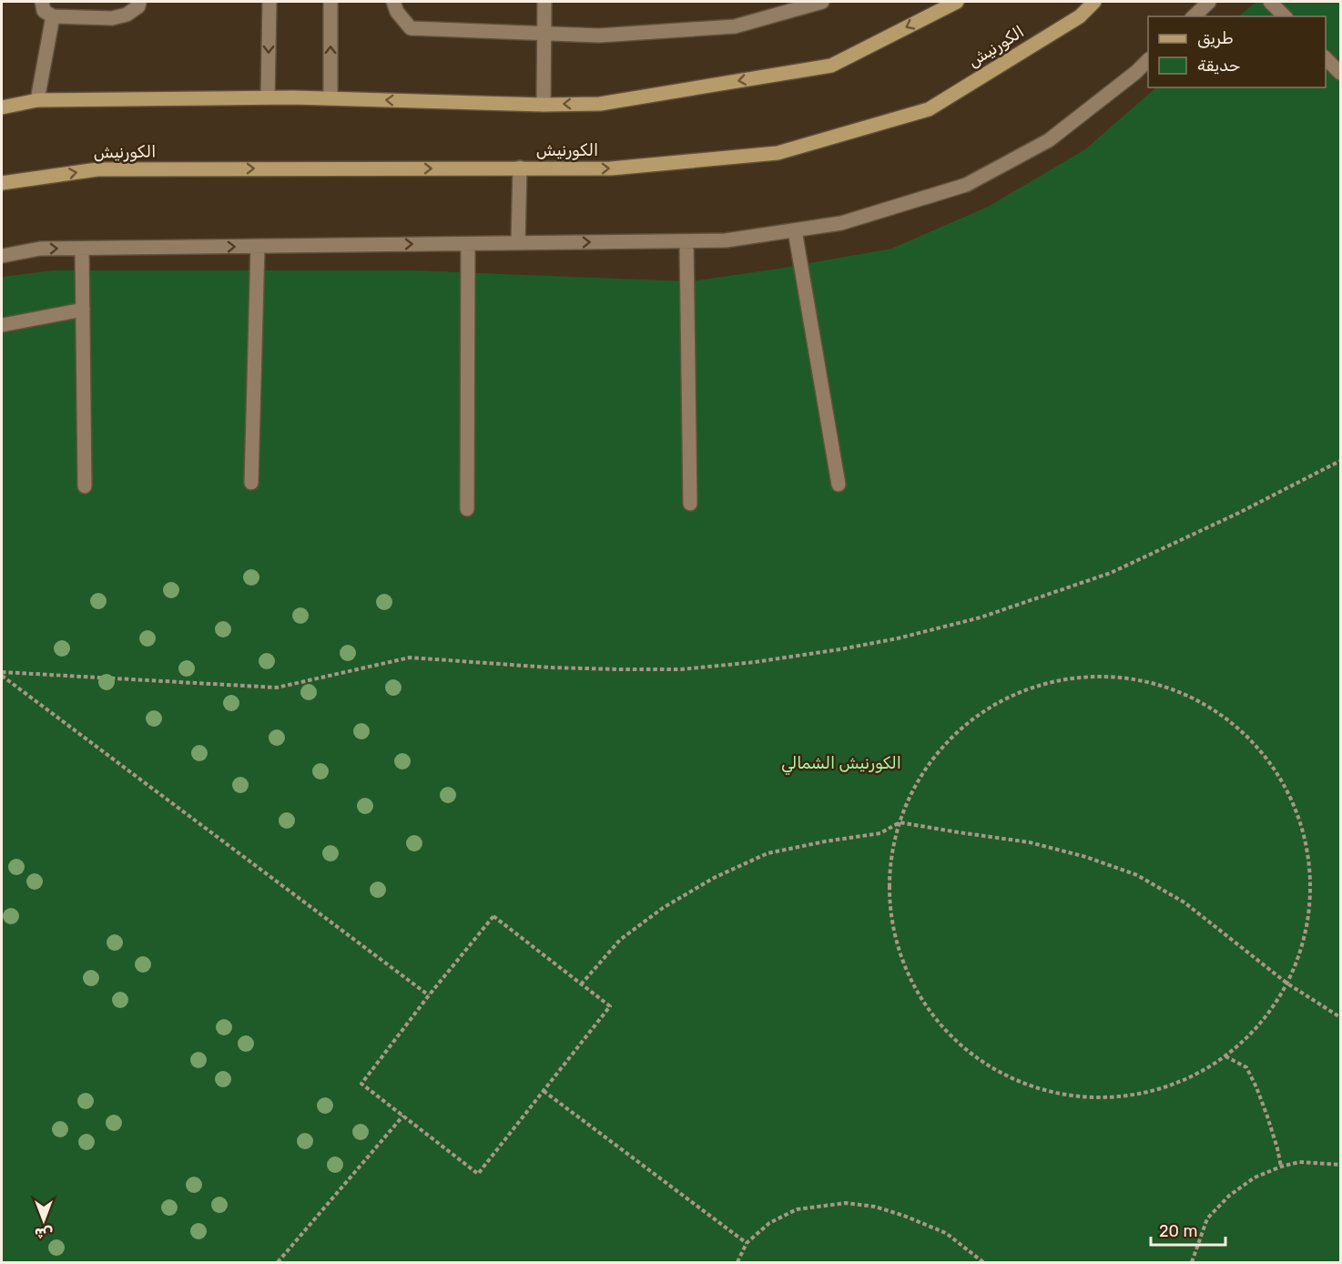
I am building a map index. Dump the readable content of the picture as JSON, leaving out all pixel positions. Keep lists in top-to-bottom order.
{
  "streets": {
    "main road": ["الكورنيش"]
  },
  "parks": ["الكورنيش الشمالي"],
  "legend": ["طريق", "حديقة"],
  "scale_bar": "20 m",
  "north": "bottom"
}
